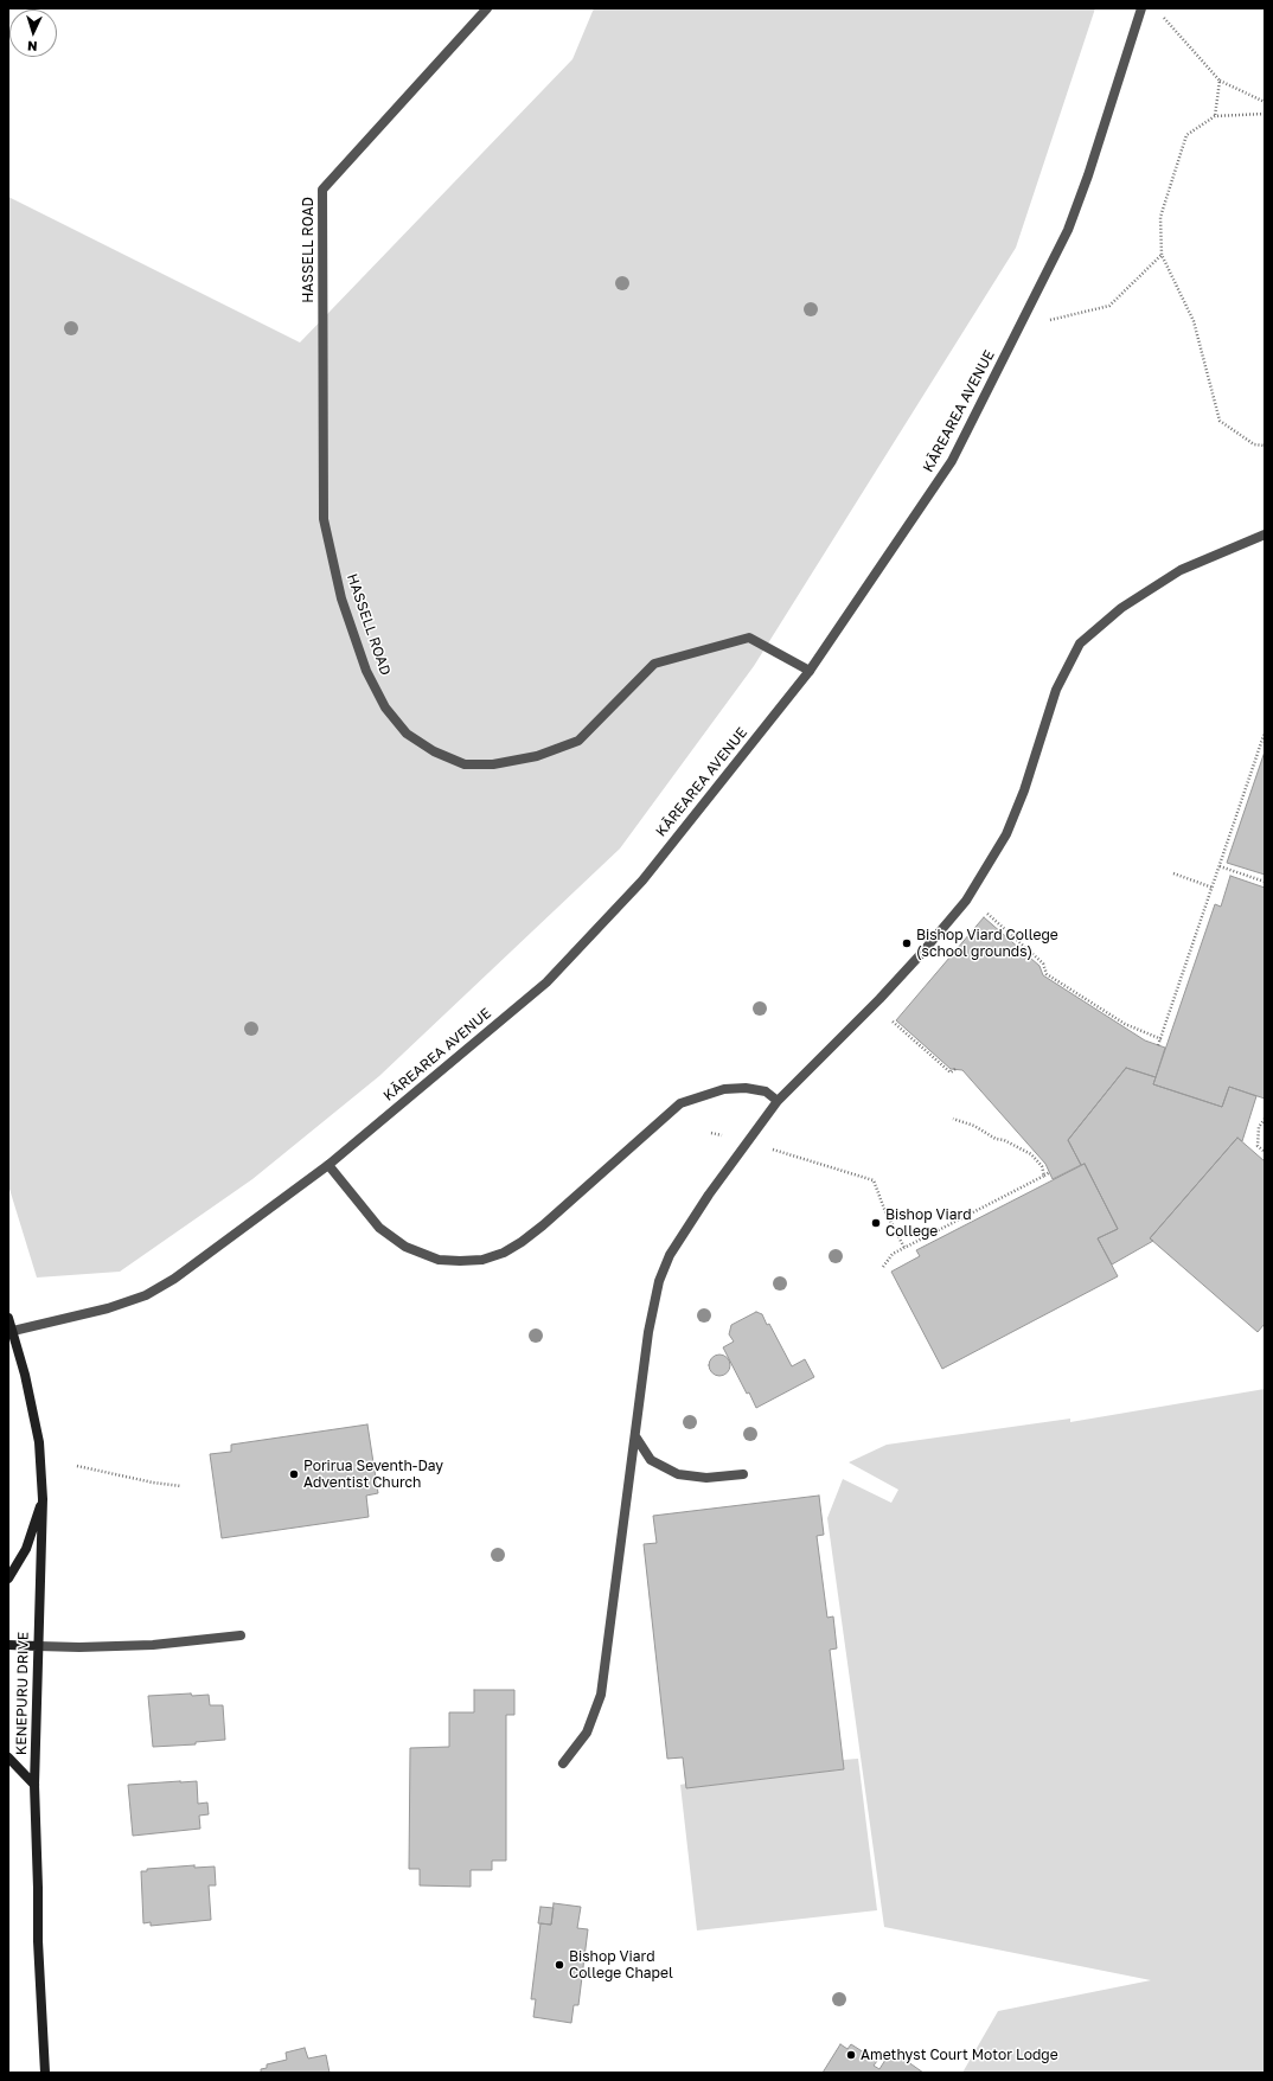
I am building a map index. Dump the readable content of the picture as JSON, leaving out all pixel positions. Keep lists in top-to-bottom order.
{
  "streets": {
    "main road": ["KENEPURU DRIVE"],
    "street": ["HASSELL ROAD", "KĀREAREA AVENUE"]
  },
  "crossings": [
    ["HASSELL ROAD", "KĀREAREA AVENUE"],
    ["KĀREAREA AVENUE", "KENEPURU DRIVE"]
  ],
  "places": [
    "Bishop Viard College (school grounds)",
    "Bishop Viard College",
    "Porirua Seventh-Day Adventist Church",
    "Bishop Viard College Chapel",
    "Amethyst Court Motor Lodge"
  ],
  "north": "bottom"
}
